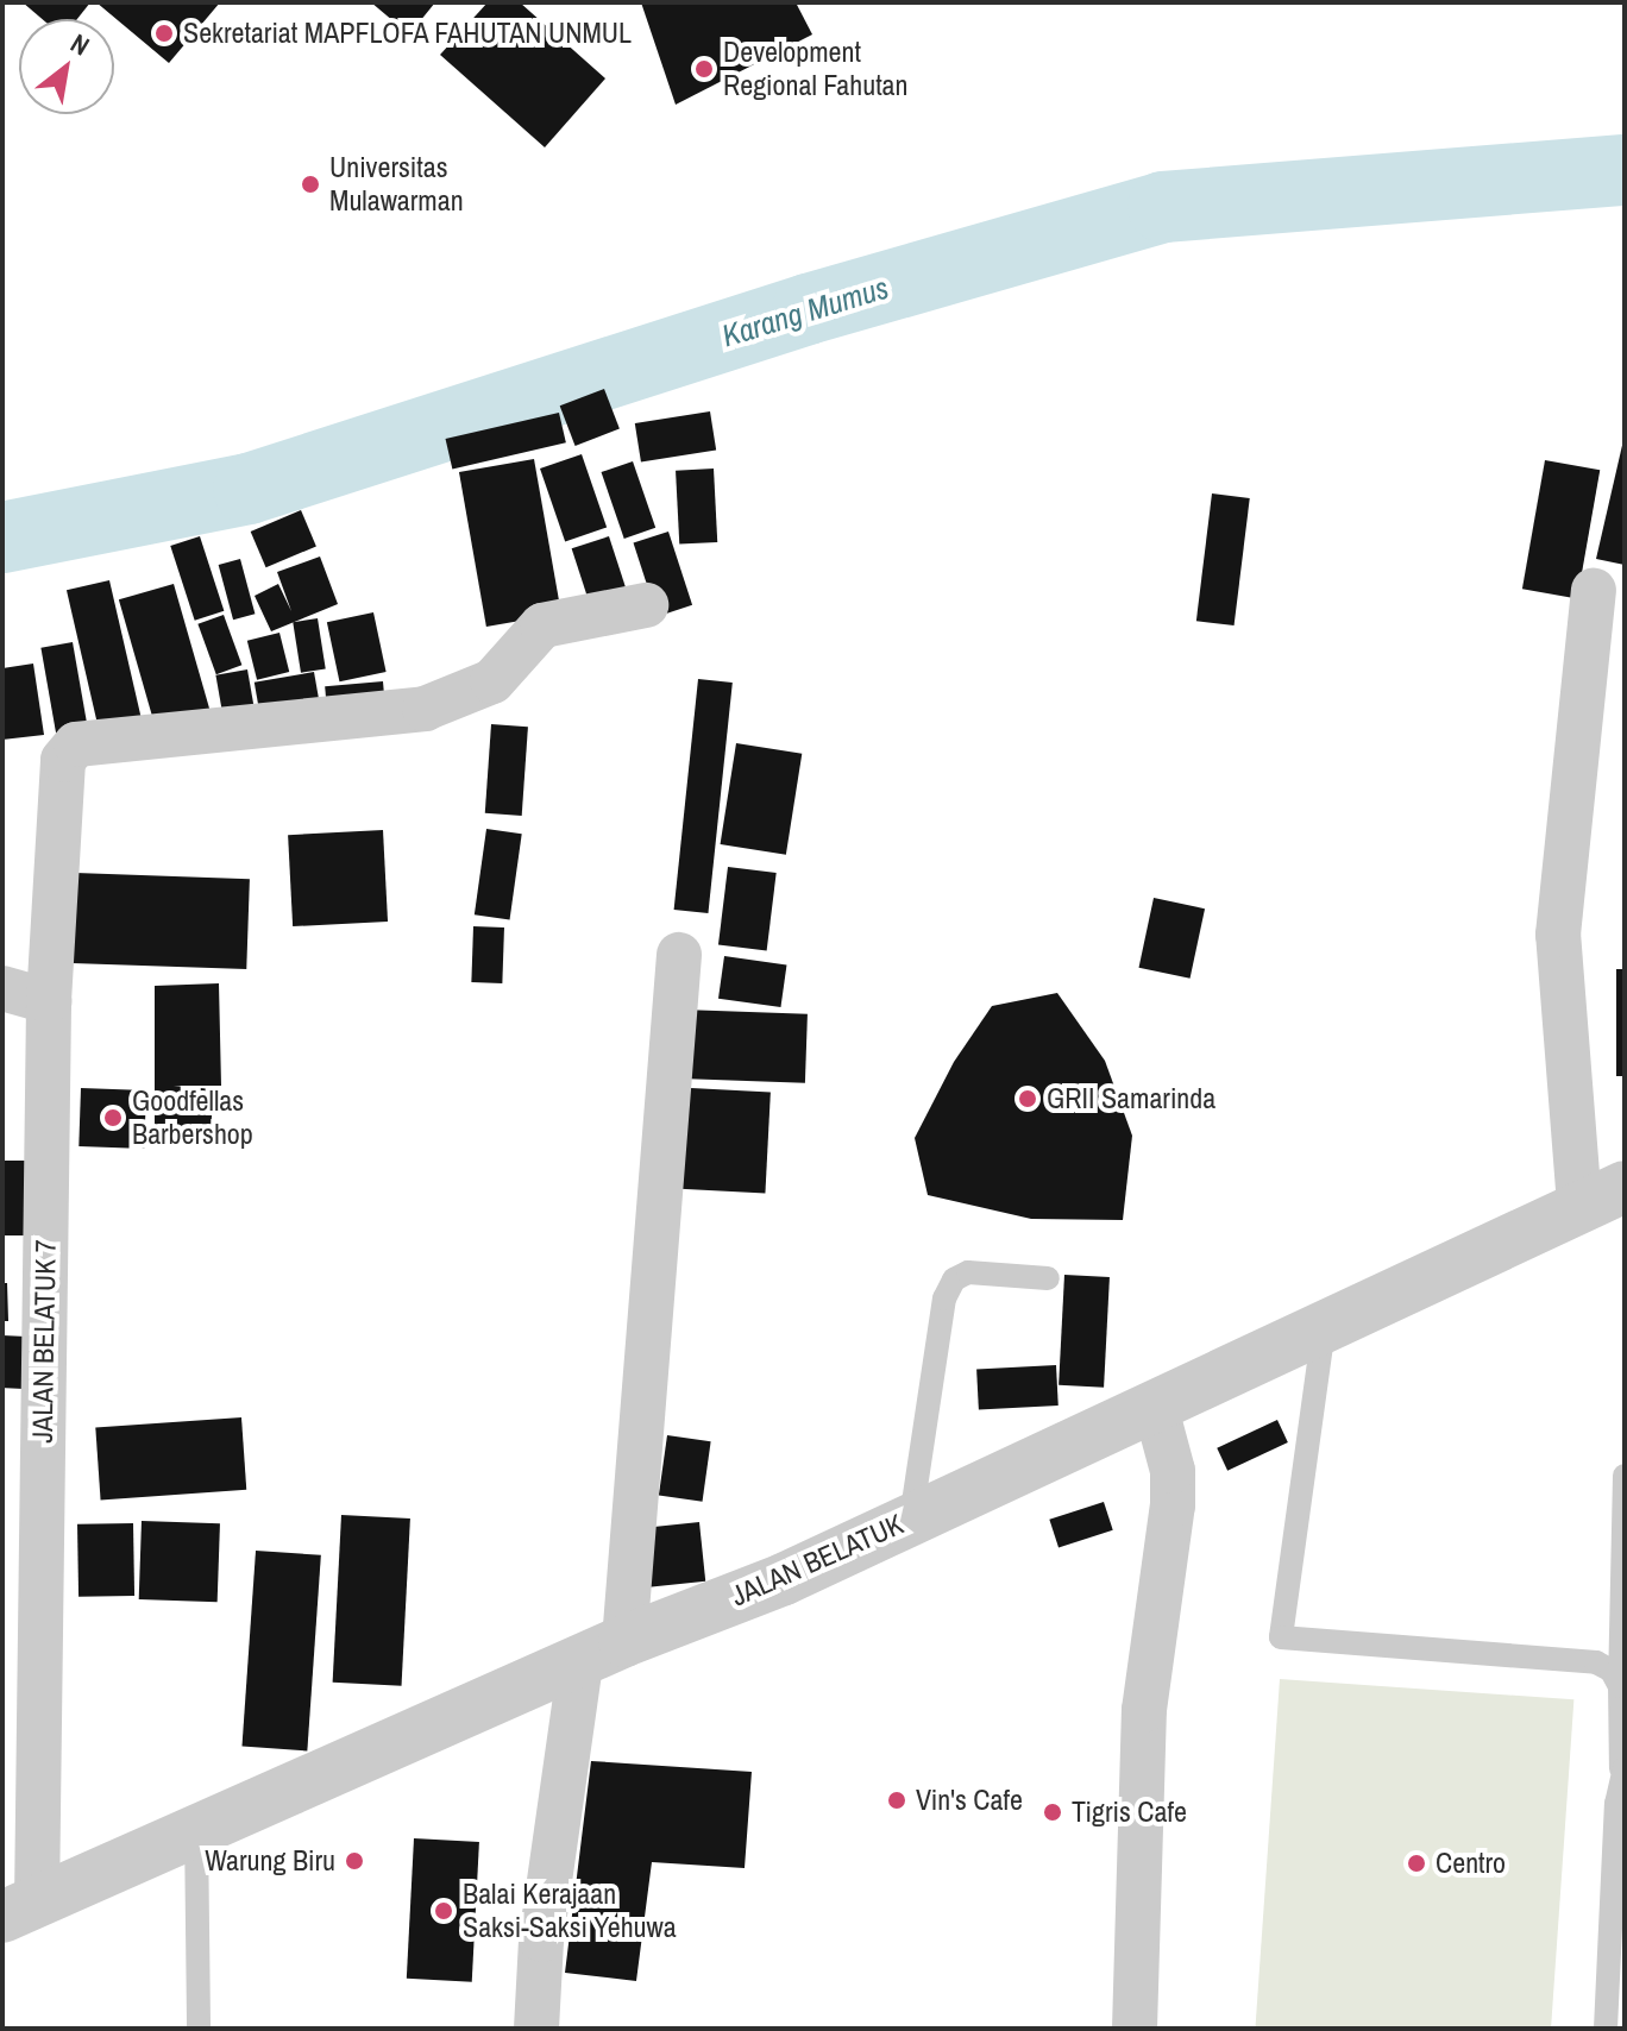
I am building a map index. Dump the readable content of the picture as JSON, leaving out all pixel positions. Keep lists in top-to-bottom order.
{
  "streets": {
    "street": ["JALAN BELATUK 7", "JALAN BELATUK"]
  },
  "crossings": [
    ["JALAN BELATUK 7", "JALAN BELATUK"]
  ],
  "water": ["Karang Mumus"],
  "places": [
    "Sekretariat MAPFLOFA FAHUTAN UNMUL",
    "Development Regional Fahutan",
    "Universitas Mulawarman",
    "GRII Samarinda",
    "Goodfellas Barbershop",
    "Vin's Cafe",
    "Tigris Cafe",
    "Warung Biru",
    "Centro",
    "Balai Kerajaan Saksi-Saksi Yehuwa"
  ],
  "north": "top right"
}
